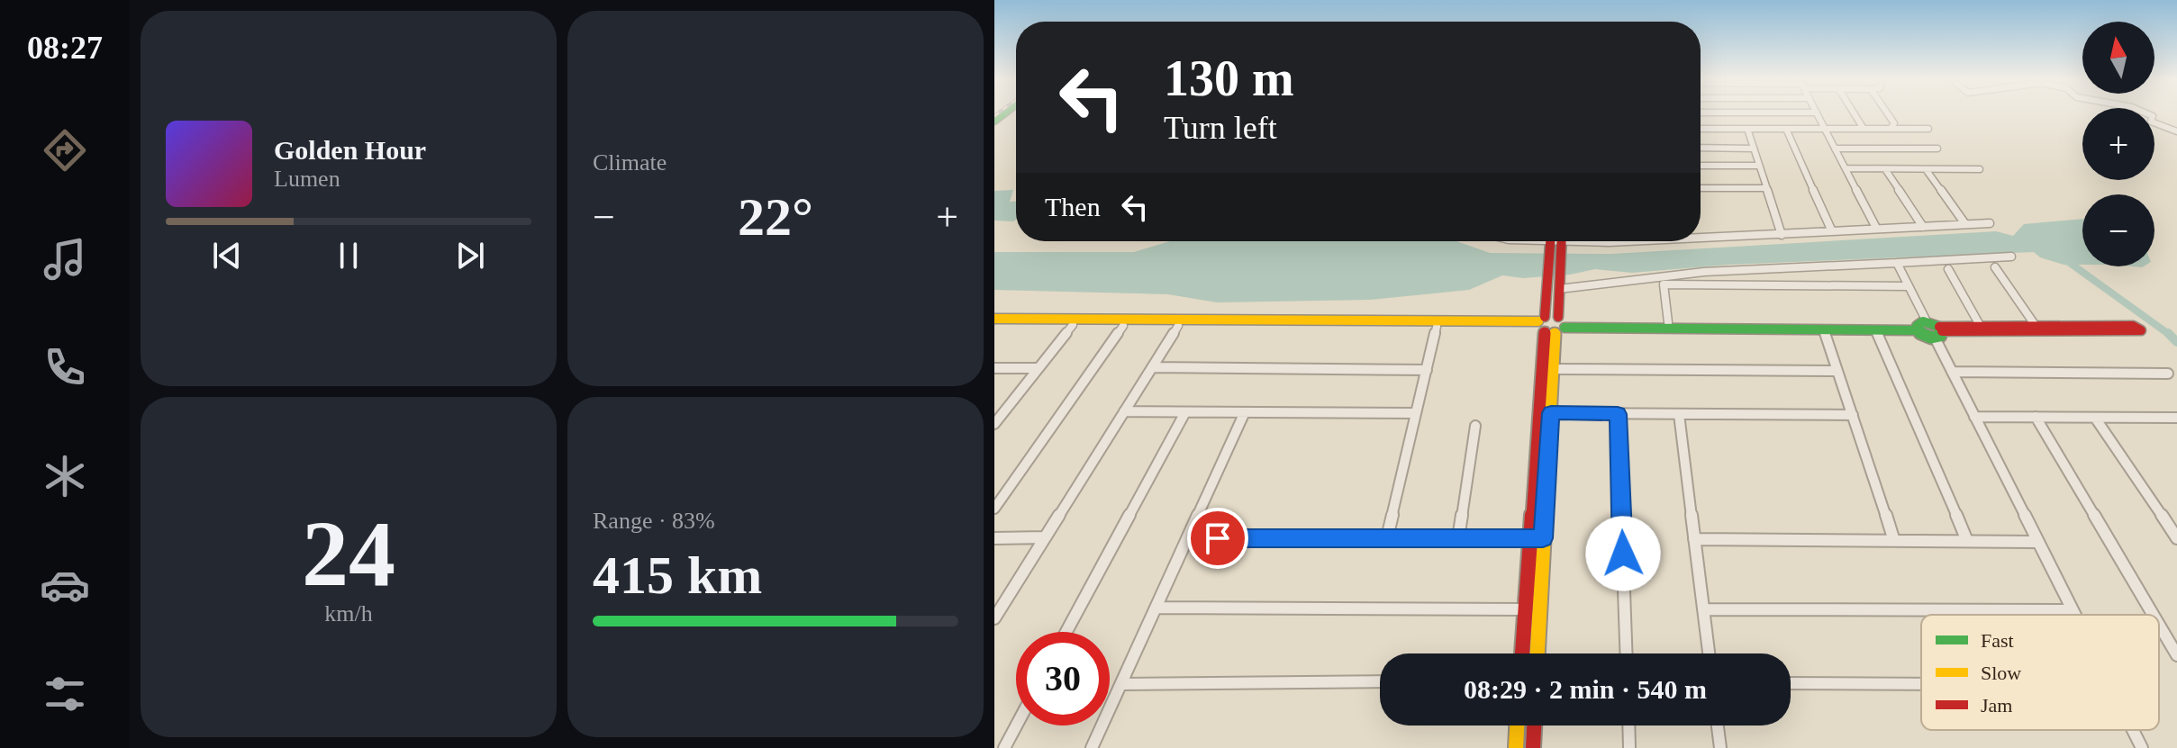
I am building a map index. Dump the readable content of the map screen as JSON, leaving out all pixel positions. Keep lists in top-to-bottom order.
{
  "legend": ["Fast", "Slow", "Jam"],
  "north": "top",
  "page": {
    "tabs": "08:27",
    "tile": [
      "Climate",
      ["24", "km/h"],
      ["Range · 83%", "415 km"]
    ],
    "map_buttons": ["+", "−"],
    "turn": ["130 m", "Turn left"],
    "song": ["Golden Hour", "Lumen"],
    "then": "Then",
    "heat": ["−", "22°", "+"],
    "limit": "30",
    "trip": "08:29 · 2 min · 540 m"
  }
}
